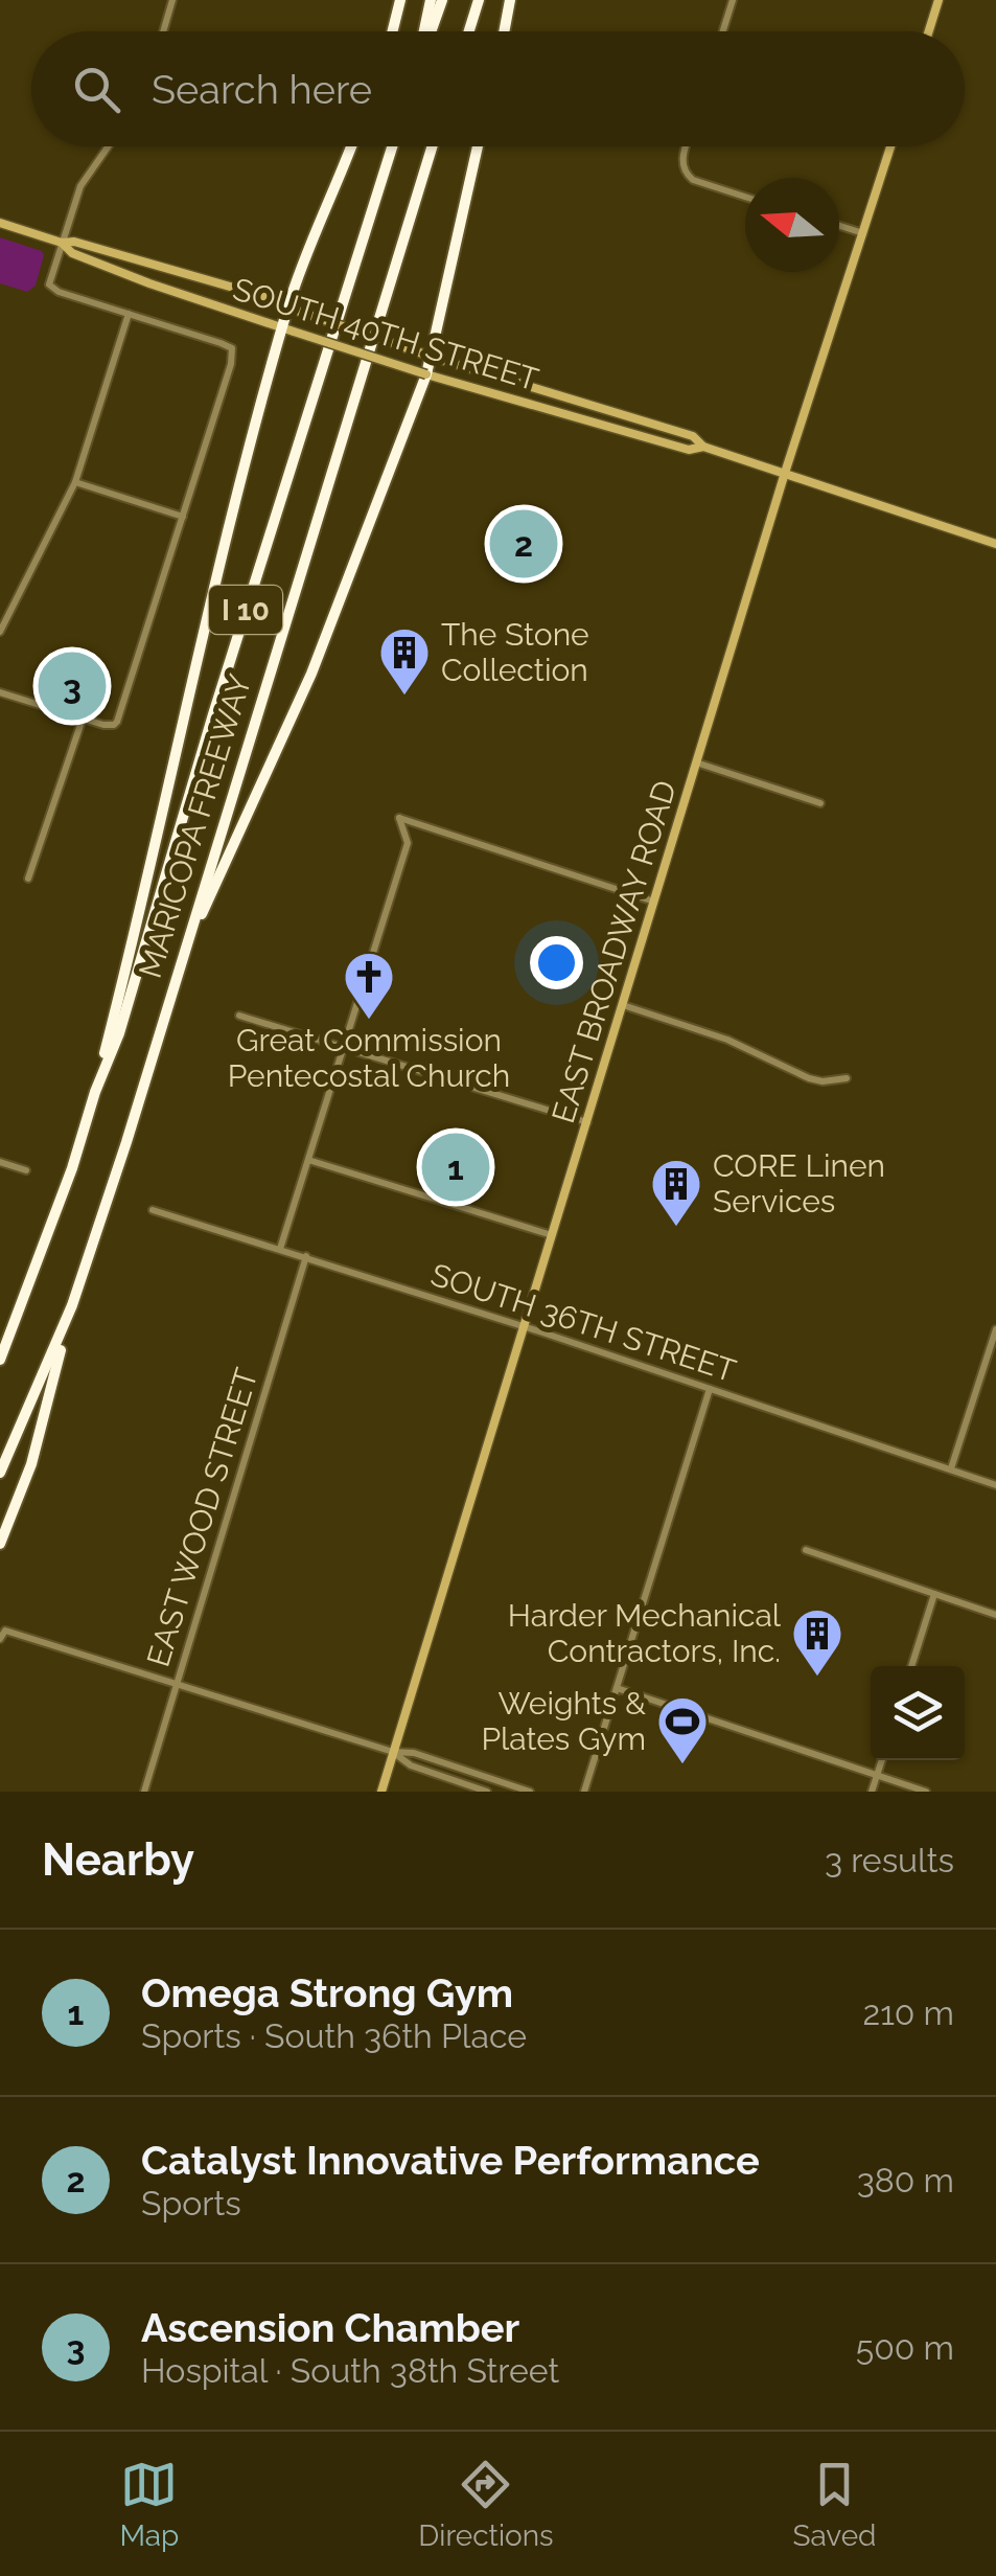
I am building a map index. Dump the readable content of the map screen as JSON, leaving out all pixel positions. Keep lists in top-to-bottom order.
{
  "streets": {
    "highway": ["I 10", "MARICOPA FREEWAY"],
    "main road": ["SOUTH 40TH STREET", "EAST BROADWAY ROAD"],
    "street": ["SOUTH 36TH STREET", "EAST WOOD STREET"]
  },
  "crossings": [
    ["SOUTH 40TH STREET", "EAST BROADWAY ROAD"],
    ["EAST BROADWAY ROAD", "SOUTH 36TH STREET"],
    ["SOUTH 36TH STREET", "EAST WOOD STREET"]
  ],
  "places": {
    "building": ["The Stone Collection", "CORE Linen Services", "Harder Mechanical Contractors, Inc."],
    "church": ["Great Commission Pentecostal Church"],
    "sports": ["Weights & Plates Gym"]
  },
  "north": "left",
  "page": {
    "search": "Search here",
    "pins": ["2", "3", "1"],
    "heading": ["Nearby", "3 results"],
    "list": [
      {
        "mark": "1",
        "name": "Omega Strong Gym",
        "note": "Sports · South 36th Place",
        "value": "210 m"
      },
      {
        "mark": "2",
        "name": "Catalyst Innovative Performance",
        "note": "Sports",
        "value": "380 m"
      },
      {
        "mark": "3",
        "name": "Ascension Chamber",
        "note": "Hospital · South 38th Street",
        "value": "500 m"
      }
    ],
    "nav": ["Map", "Directions", "Saved"]
  }
}
